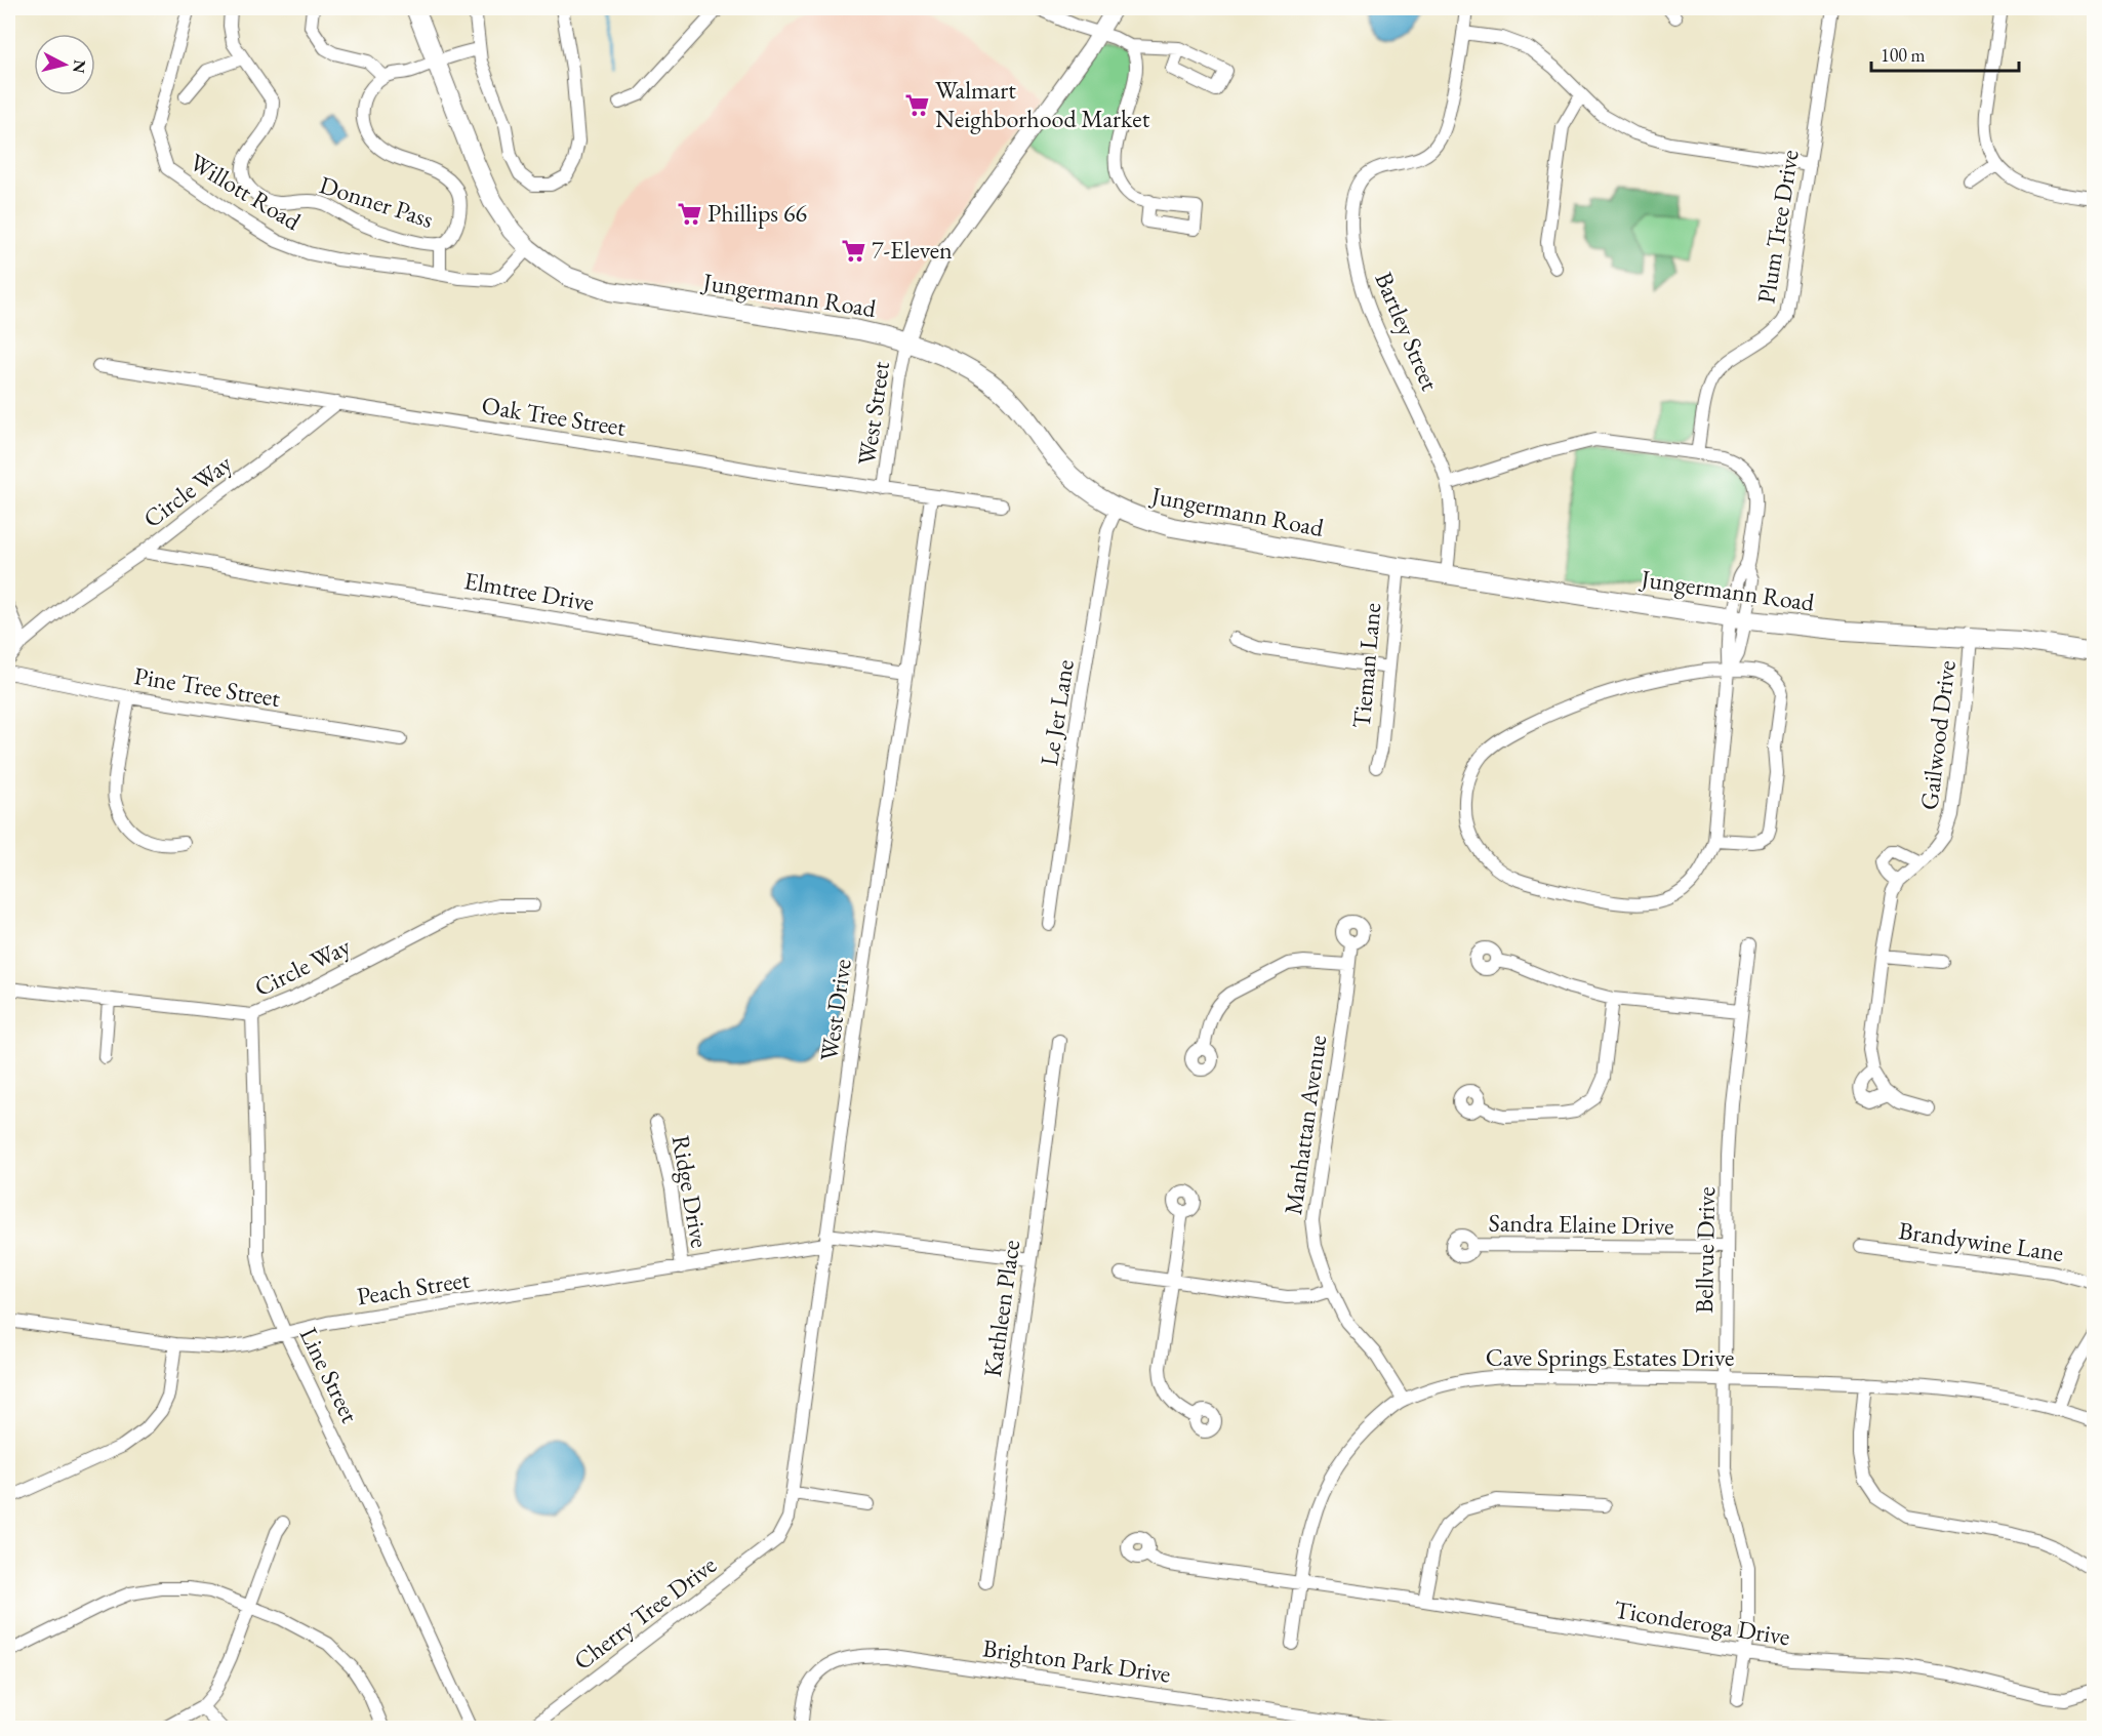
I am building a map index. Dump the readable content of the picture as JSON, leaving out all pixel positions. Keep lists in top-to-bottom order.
{
  "streets": {
    "main road": ["Jungermann Road"],
    "street": [
      "Willott Road",
      "Donner Pass",
      "Plum Tree Drive",
      "Bartley Street",
      "West Street",
      "Oak Tree Street",
      "Circle Way",
      "Elmtree Drive",
      "Tieman Lane",
      "Pine Tree Street",
      "Le Jer Lane",
      "Gailwood Drive",
      "West Drive",
      "Manhattan Avenue",
      "Ridge Drive",
      "Sandra Elaine Drive",
      "Brandywine Lane",
      "Bellvue Drive",
      "Peach Street",
      "Kathleen Place",
      "Cave Springs Estates Drive",
      "Line Street",
      "Cherry Tree Drive",
      "Ticonderoga Drive",
      "Brighton Park Drive"
    ]
  },
  "crossings": [
    ["Willott Road", "Donner Pass"],
    ["Willott Road", "Jungermann Road"],
    ["Jungermann Road", "Bartley Street"],
    ["Jungermann Road", "West Street"],
    ["Jungermann Road", "Tieman Lane"],
    ["Jungermann Road", "Le Jer Lane"],
    ["Jungermann Road", "Gailwood Drive"],
    ["West Street", "Oak Tree Street"],
    ["Oak Tree Street", "Circle Way"],
    ["Oak Tree Street", "West Drive"],
    ["Circle Way", "Elmtree Drive"],
    ["Circle Way", "Line Street"],
    ["Elmtree Drive", "West Drive"],
    ["West Drive", "Peach Street"],
    ["West Drive", "Cherry Tree Drive"],
    ["Manhattan Avenue", "Cave Springs Estates Drive"],
    ["Ridge Drive", "Peach Street"],
    ["Sandra Elaine Drive", "Bellvue Drive"],
    ["Bellvue Drive", "Cave Springs Estates Drive"],
    ["Bellvue Drive", "Ticonderoga Drive"],
    ["Peach Street", "Kathleen Place"],
    ["Peach Street", "Line Street"],
    ["Cave Springs Estates Drive", "Ticonderoga Drive"]
  ],
  "places": {
    "supermarket": ["Walmart Neighborhood Market", "Phillips 66", "7-Eleven"]
  },
  "scale_bar": "100 m",
  "north": "right"
}
